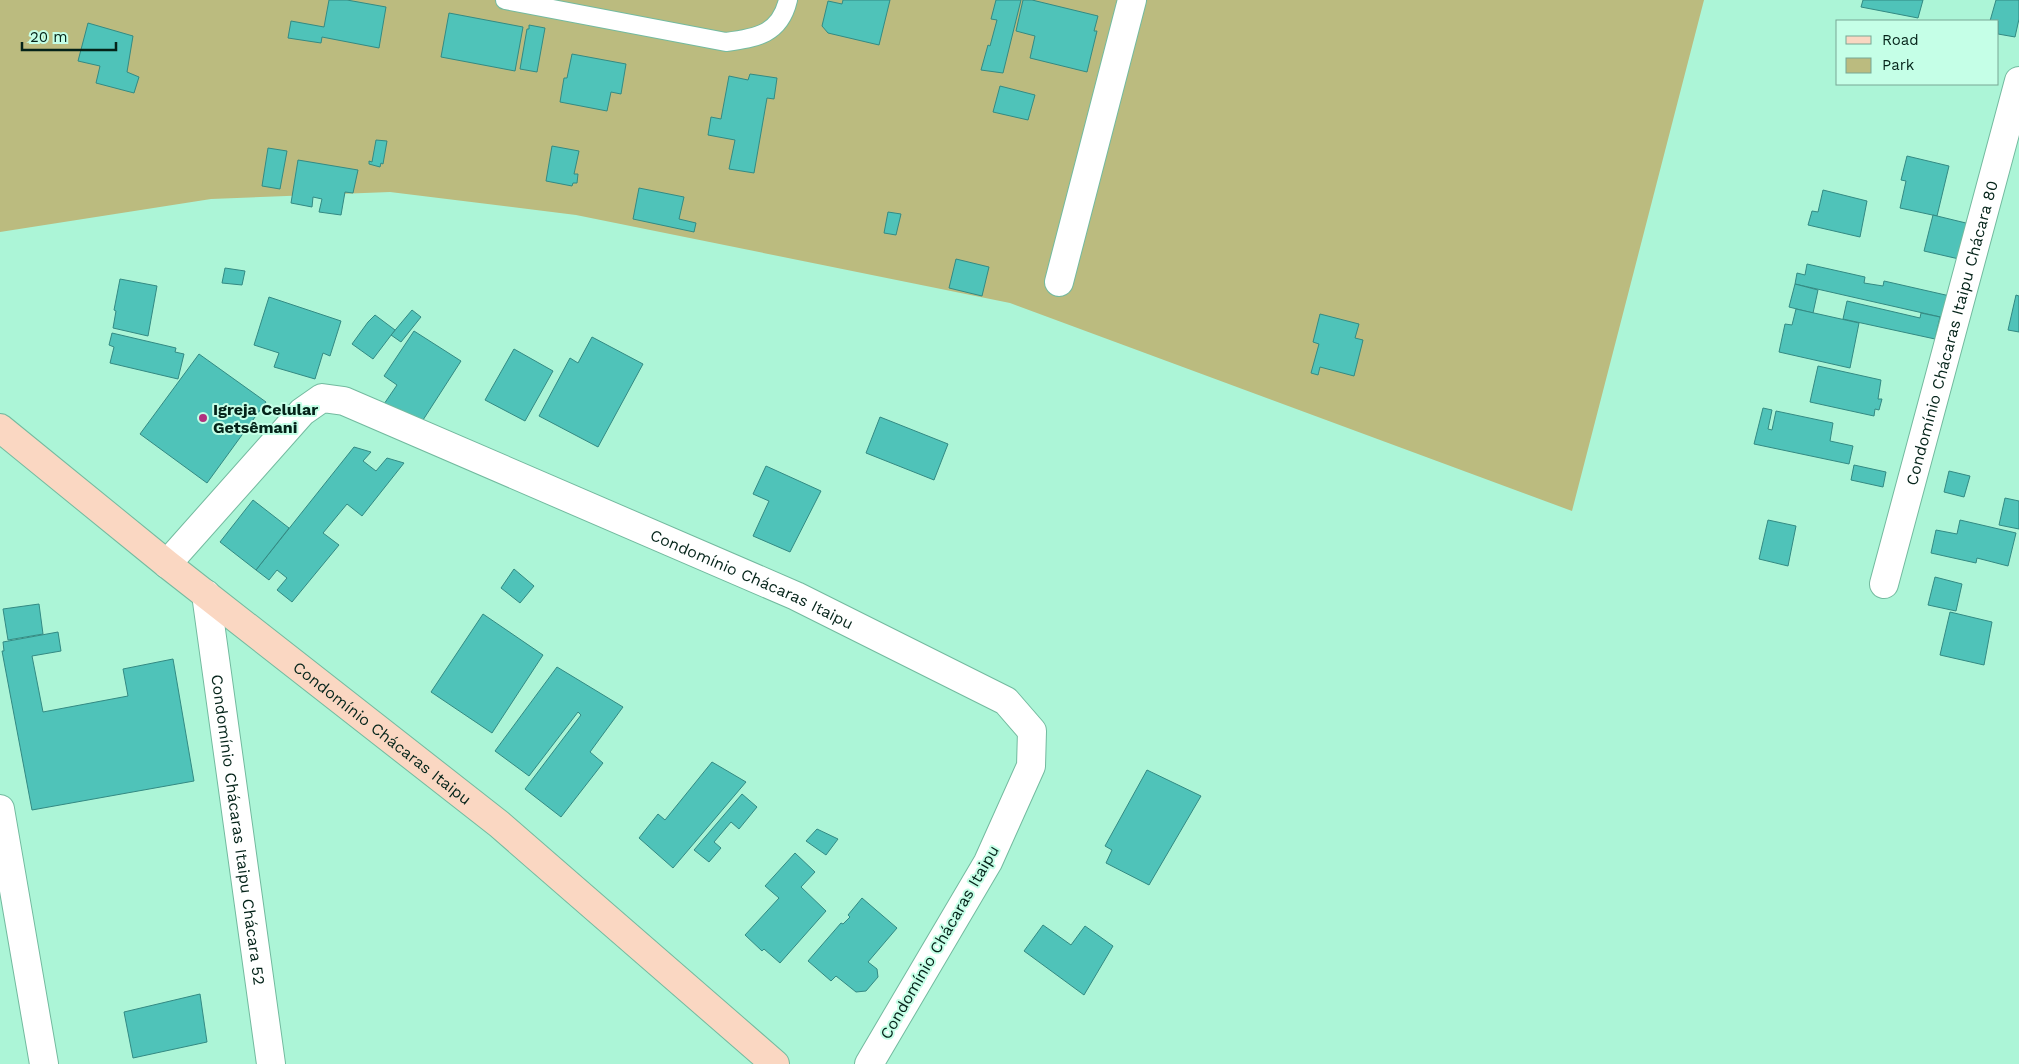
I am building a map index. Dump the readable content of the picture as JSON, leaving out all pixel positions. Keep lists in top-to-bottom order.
{
  "streets": {
    "street": ["Condomínio Chácaras Itaipu Chácara 80", "Condomínio Chácaras Itaipu", "Condomínio Chácaras Itaipu Chácara 52"]
  },
  "crossings": [
    ["Condomínio Chácaras Itaipu", "Condomínio Chácaras Itaipu Chácara 52"]
  ],
  "places": ["Igreja Celular Getsêmani"],
  "legend": ["Road", "Park"],
  "scale_bar": "20 m"
}
